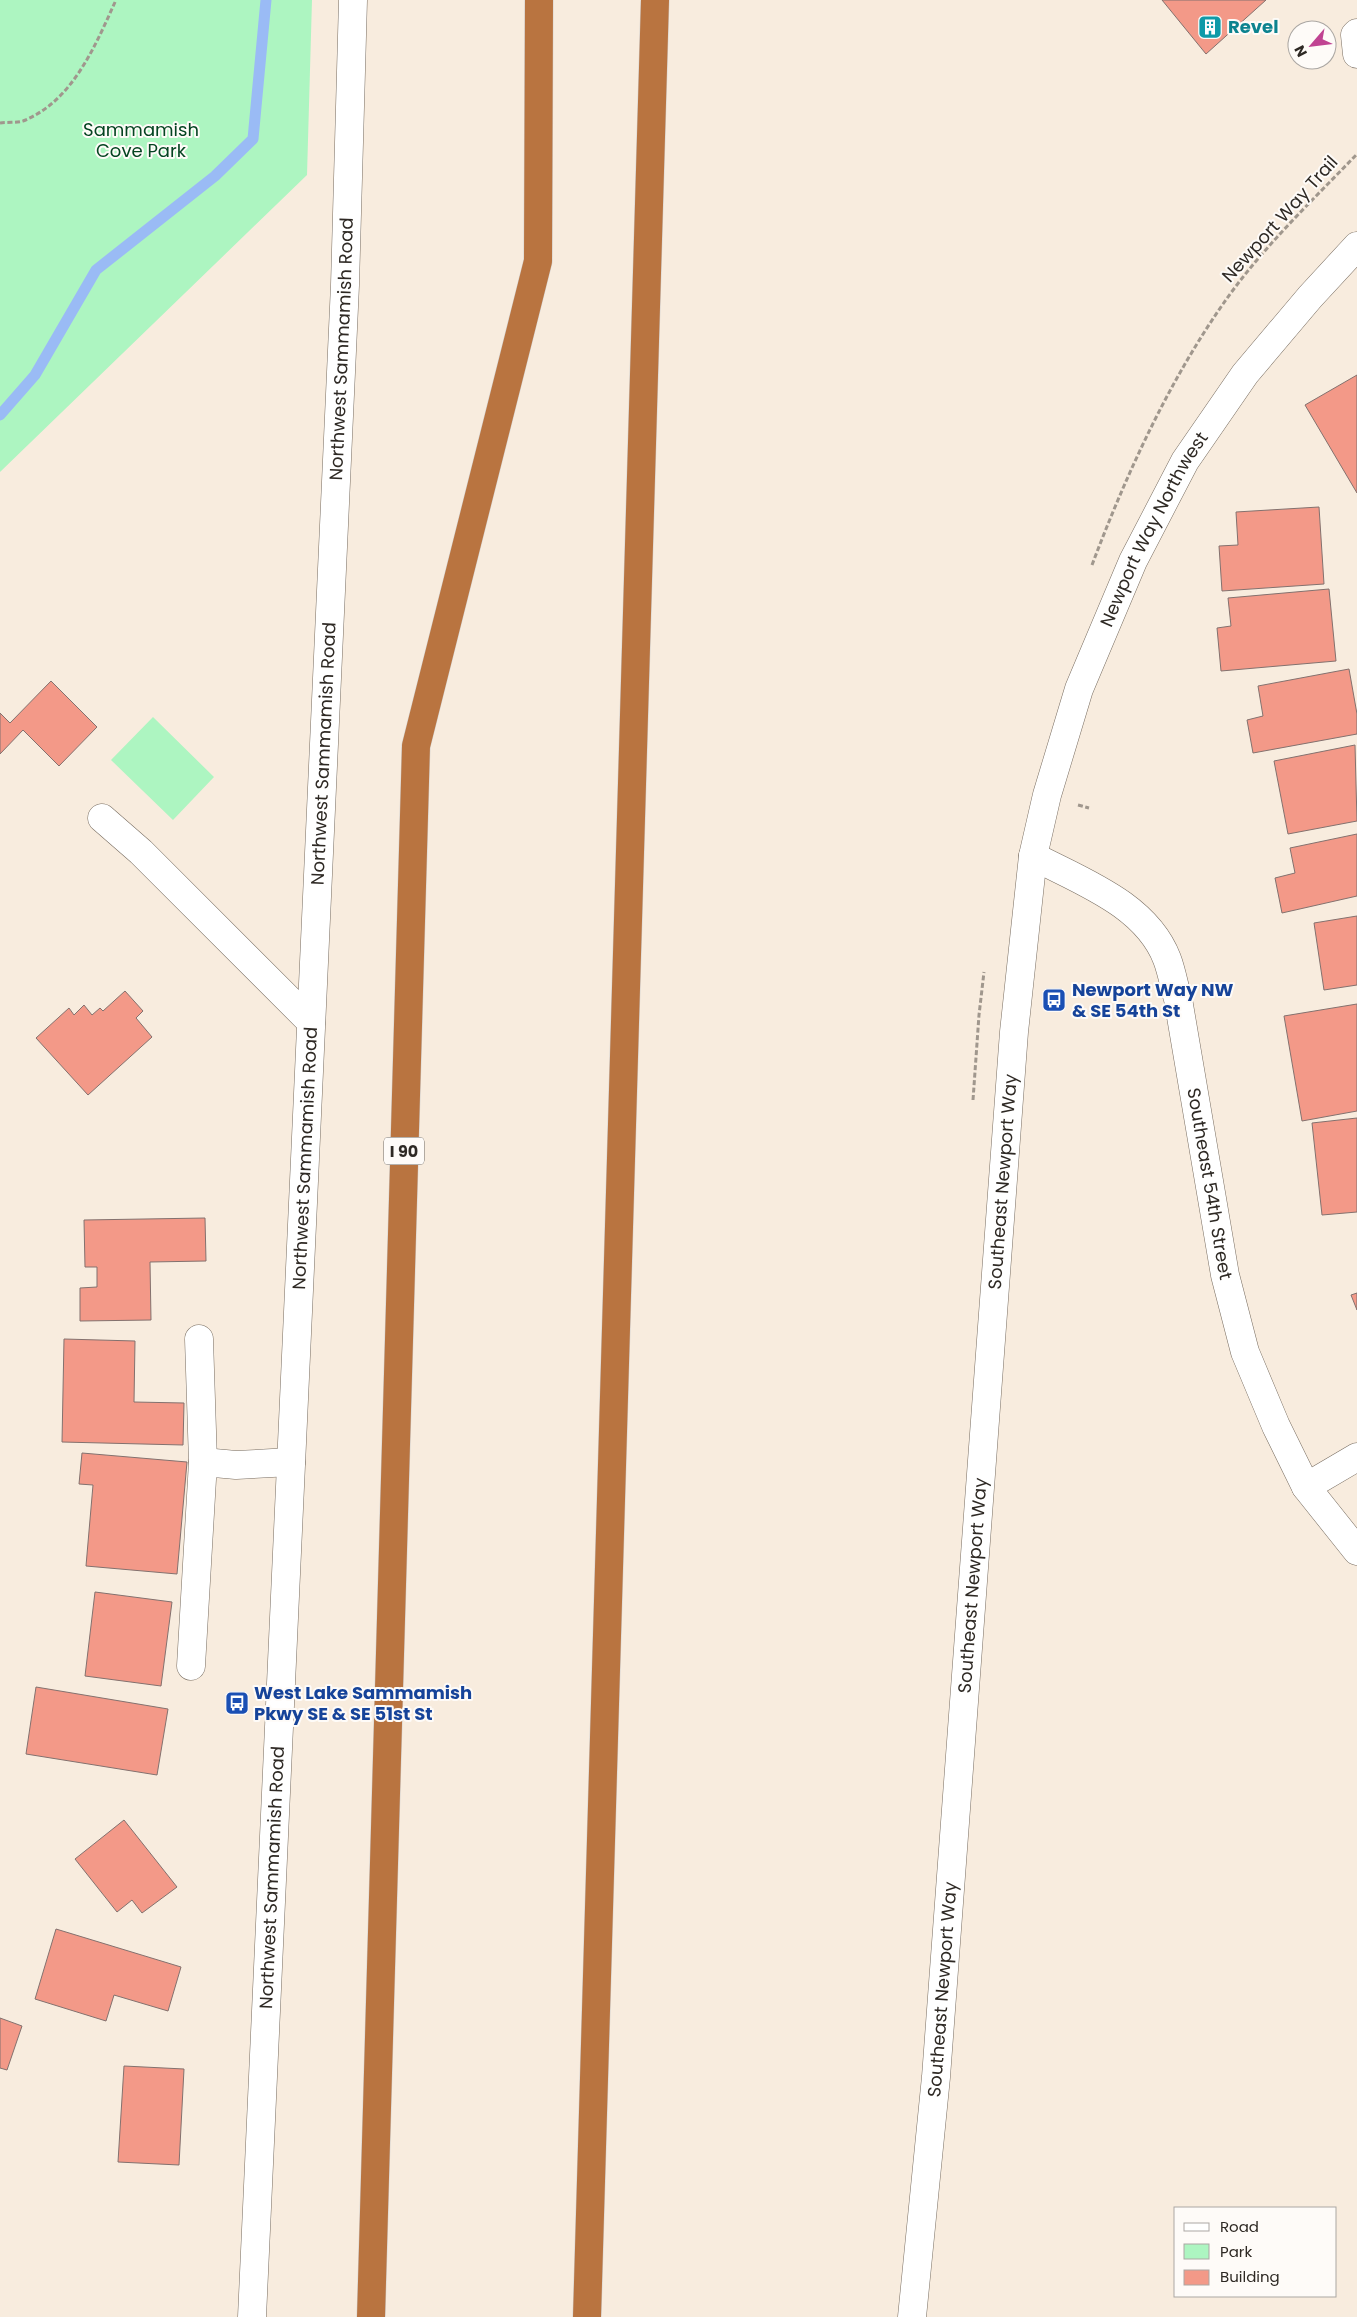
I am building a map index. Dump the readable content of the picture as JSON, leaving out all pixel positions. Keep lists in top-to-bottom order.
{
  "streets": {
    "highway": ["I 90"],
    "street": [
      "Northwest Sammamish Road",
      "Newport Way Northwest",
      "Southeast Newport Way",
      "Southeast 54th Street"
    ],
    "path": ["Newport Way Trail"]
  },
  "crossings": [
    ["Newport Way Northwest", "Southeast Newport Way"],
    ["Newport Way Northwest", "Southeast 54th Street"],
    ["Southeast Newport Way", "Southeast 54th Street"]
  ],
  "parks": ["Sammamish Cove Park"],
  "places": {
    "building": ["Revel"],
    "bus stop": ["Newport Way NW & SE 54th St", "West Lake Sammamish Pkwy SE & SE 51st St"]
  },
  "legend": ["Road", "Park", "Building"],
  "north": "bottom left"
}
